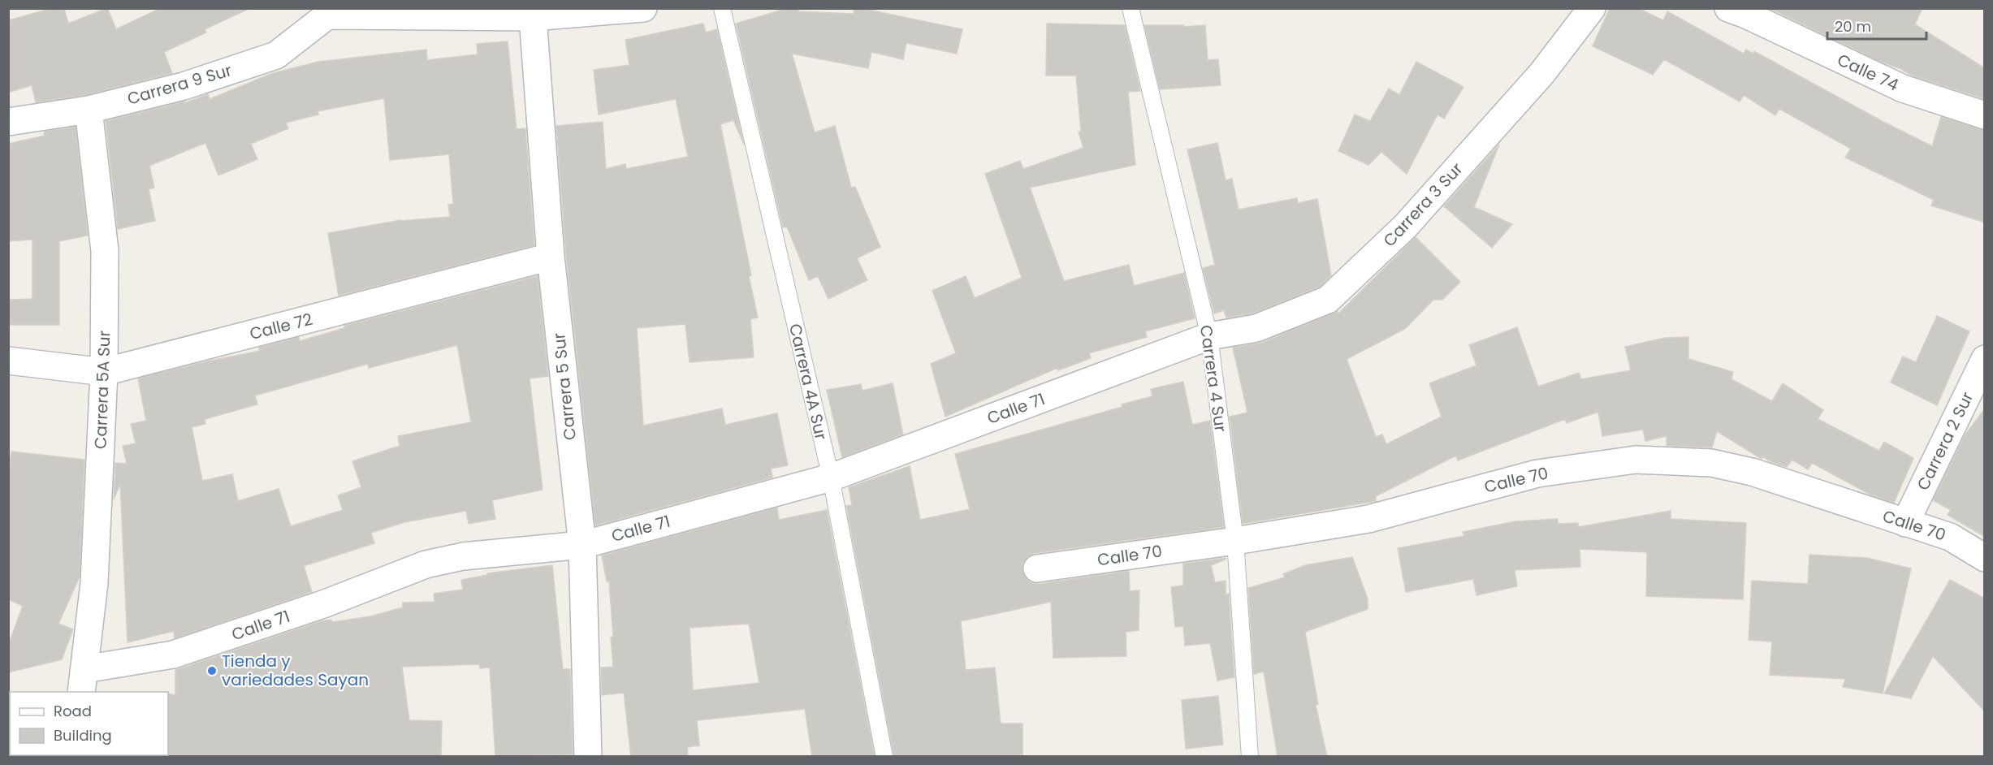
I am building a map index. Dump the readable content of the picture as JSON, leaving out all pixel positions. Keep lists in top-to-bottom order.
{
  "streets": {
    "street": [
      "Calle 74",
      "Carrera 9 Sur",
      "Carrera 3 Sur",
      "Calle 72",
      "Carrera 5 Sur",
      "Carrera 5A Sur",
      "Calle 71",
      "Carrera 2 Sur",
      "Calle 70"
    ],
    "lane": ["Carrera 4 Sur", "Carrera 4A Sur"]
  },
  "crossings": [
    ["Carrera 9 Sur", "Carrera 5A Sur"],
    ["Carrera 3 Sur", "Carrera 4 Sur"],
    ["Carrera 3 Sur", "Calle 71"],
    ["Calle 72", "Carrera 5 Sur"],
    ["Calle 72", "Carrera 5A Sur"],
    ["Carrera 4 Sur", "Calle 71"],
    ["Carrera 4 Sur", "Calle 70"],
    ["Carrera 4A Sur", "Calle 71"],
    ["Carrera 5 Sur", "Calle 71"],
    ["Carrera 5A Sur", "Calle 71"],
    ["Carrera 2 Sur", "Calle 70"]
  ],
  "places": ["Tienda y variedades Sayan"],
  "legend": ["Road", "Building"],
  "scale_bar": "20 m"
}
